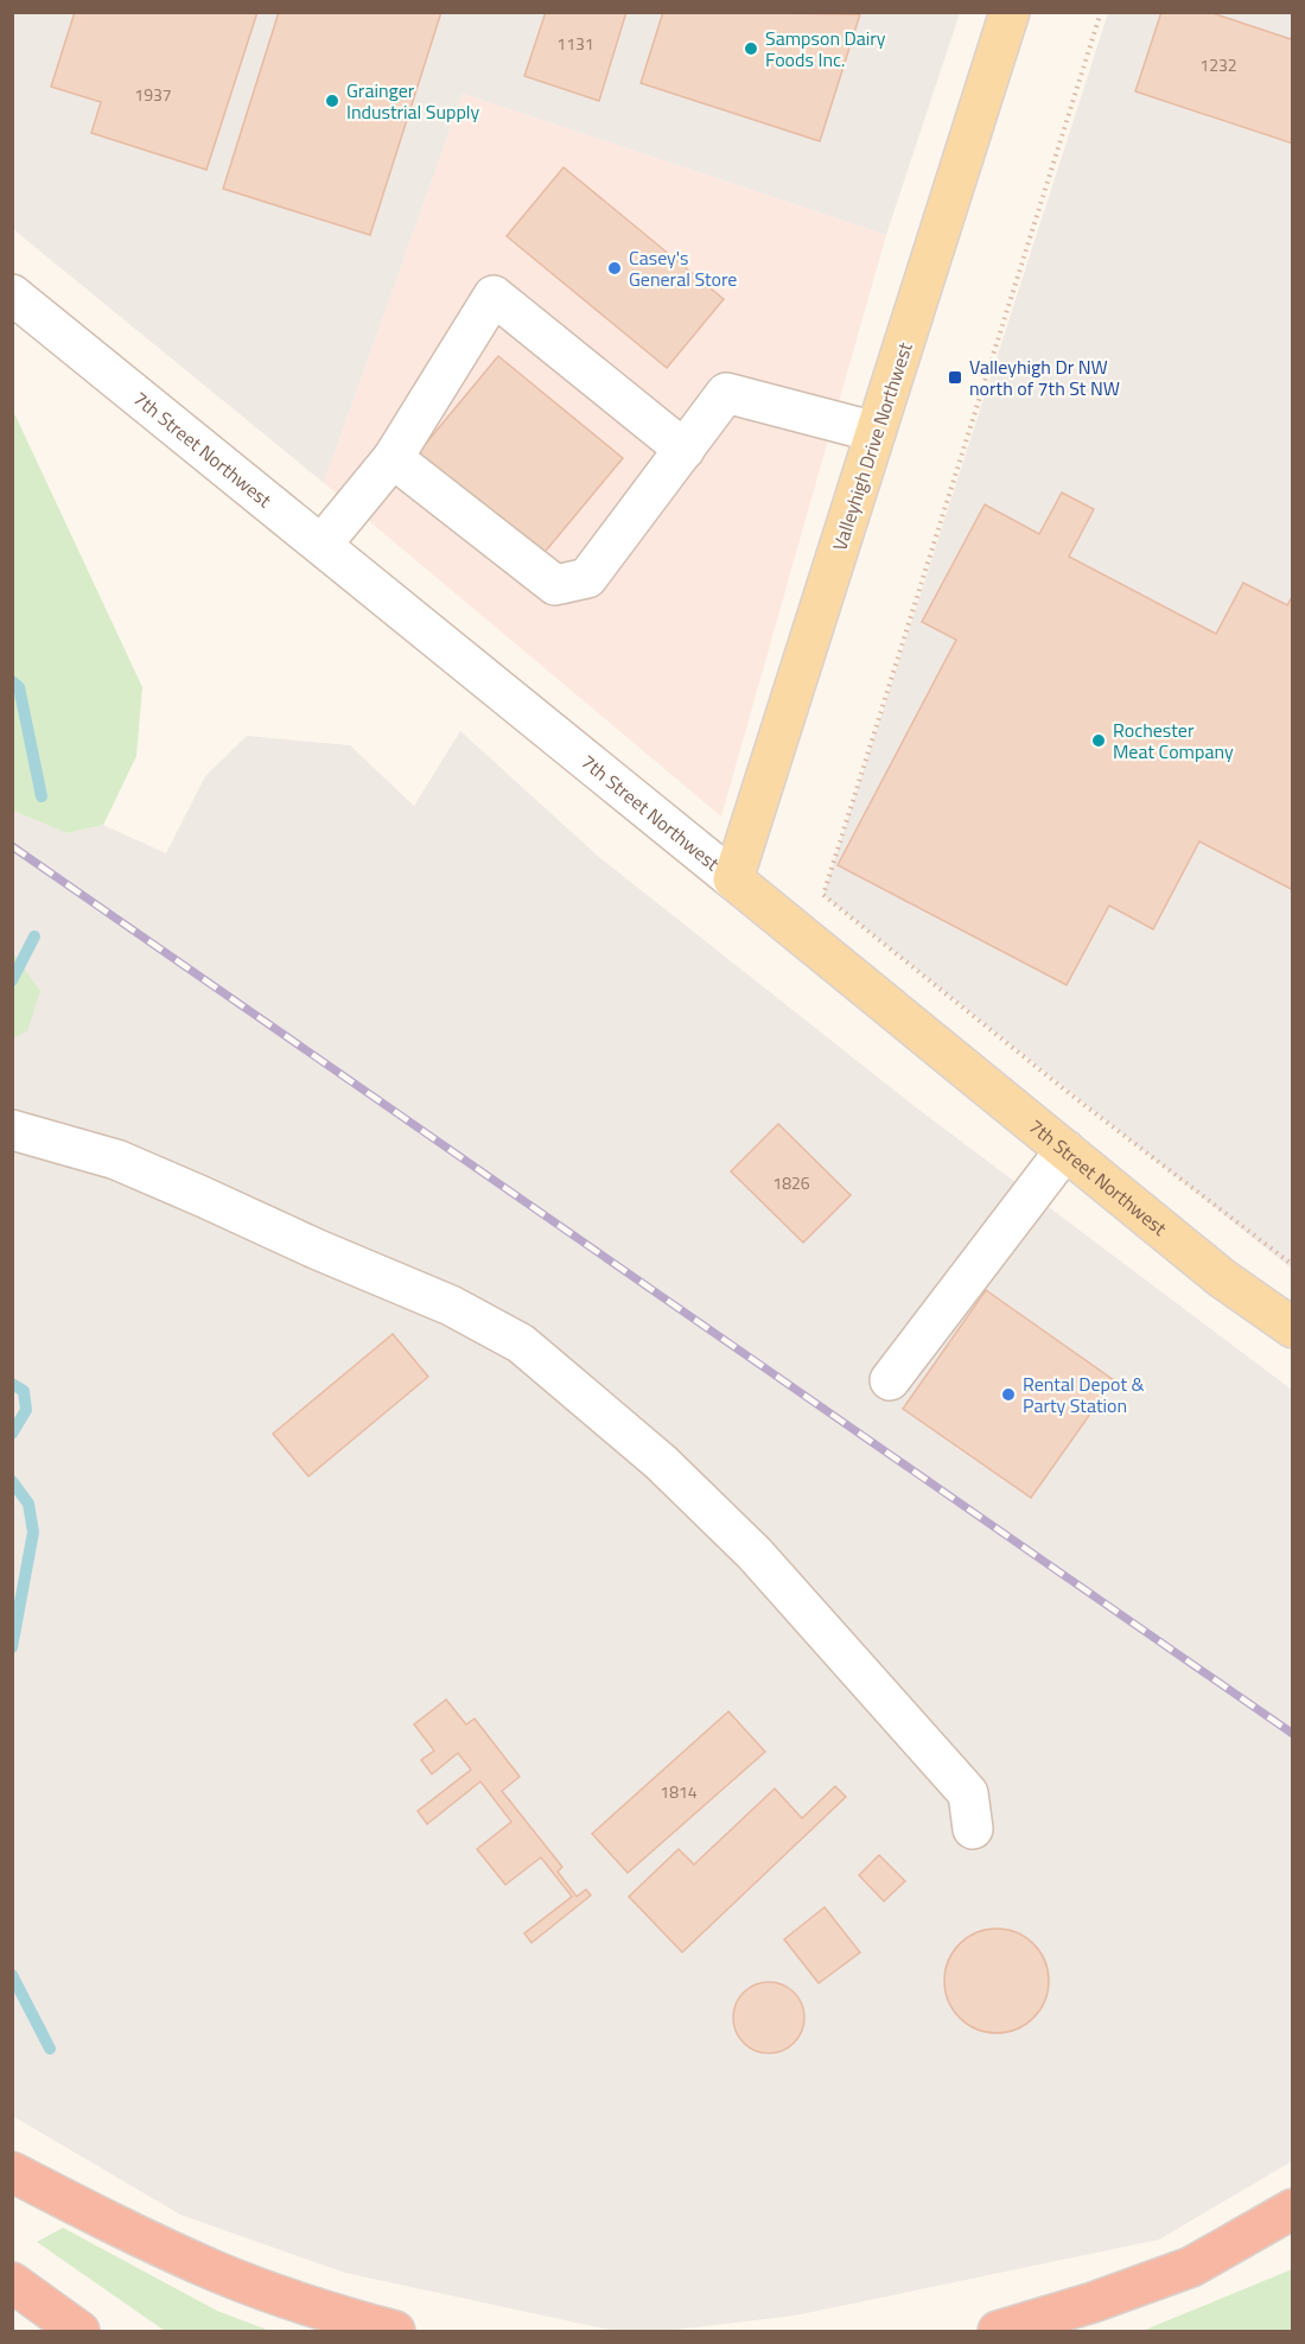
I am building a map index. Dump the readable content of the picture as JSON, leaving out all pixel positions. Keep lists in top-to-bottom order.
{
  "streets": {
    "main road": ["Valleyhigh Drive Northwest", "7th Street Northwest"]
  },
  "crossings": [
    ["Valleyhigh Drive Northwest", "7th Street Northwest"]
  ],
  "places": {
    "other": [
      "Sampson Dairy Foods Inc.",
      "Grainger Industrial Supply",
      "Casey's General Store",
      "Rochester Meat Company",
      "Rental Depot & Party Station"
    ],
    "transit": ["Valleyhigh Dr NW north of 7th St NW"]
  },
  "house_numbers": [
    "1131",
    "1232",
    "1937",
    "1826",
    "1814"
  ]
}
